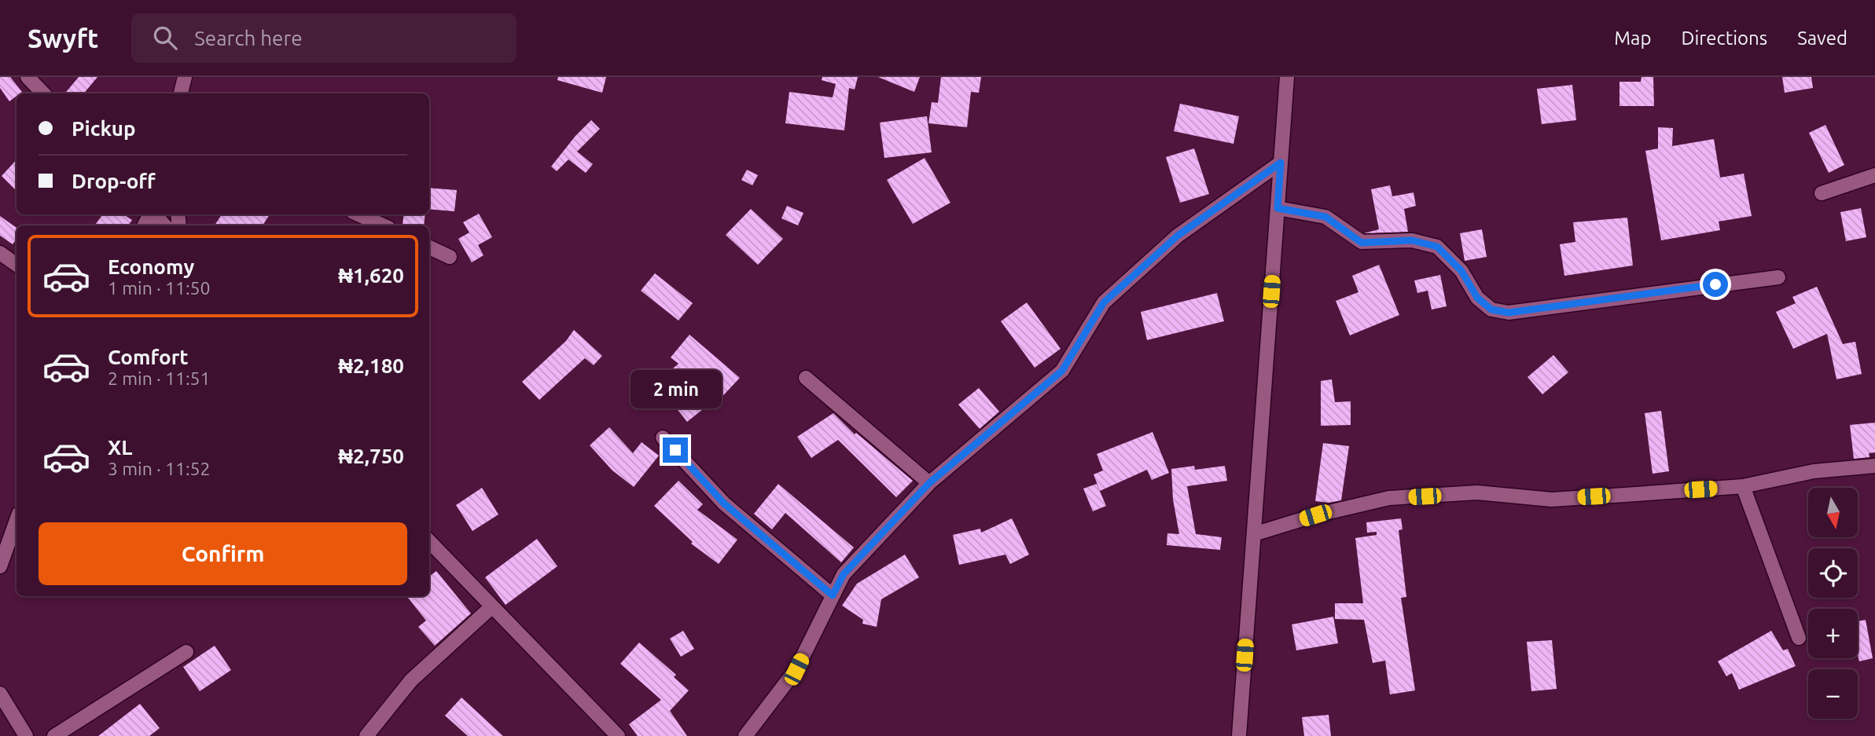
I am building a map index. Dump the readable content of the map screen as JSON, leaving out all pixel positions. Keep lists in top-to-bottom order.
{
  "north": "bottom",
  "page": {
    "header": "Swyft",
    "search": "Search here",
    "nav": ["Map", "Directions", "Saved"],
    "banner": ["Pickup", "Drop-off"],
    "list": [
      {
        "name": "Economy",
        "note": "1 min · 11:50",
        "value": "₦1,620"
      },
      {
        "name": "Comfort",
        "note": "2 min · 11:51",
        "value": "₦2,180"
      },
      {
        "name": "XL",
        "note": "3 min · 11:52",
        "value": "₦2,750"
      }
    ],
    "bubble": "2 min",
    "map_buttons": ["+", "−"],
    "buttons": "Confirm"
  }
}
